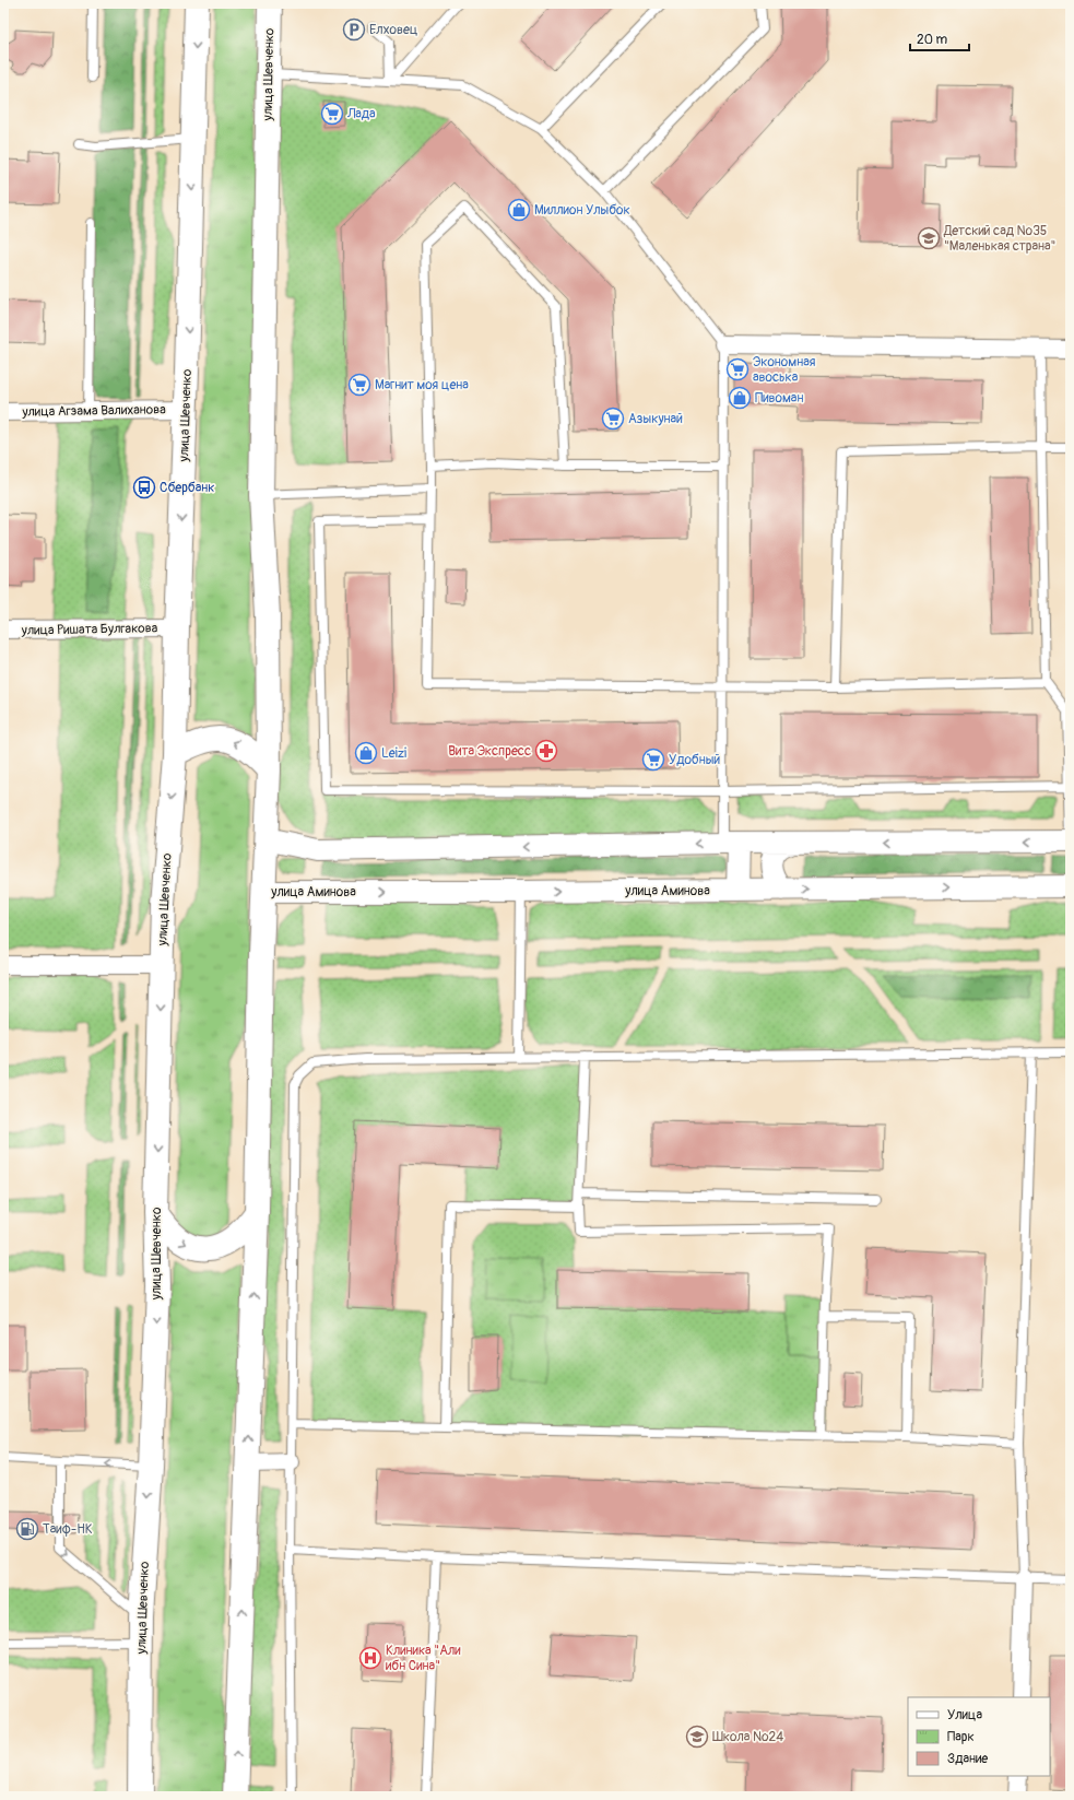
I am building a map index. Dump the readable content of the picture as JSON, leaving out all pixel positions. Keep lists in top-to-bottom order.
{
  "streets": {
    "main road": ["улица Шевченко"],
    "street": ["улица Агзама Валиханова", "улица Ришата Булгакова", "улица Аминова"]
  },
  "crossings": [
    ["улица Шевченко", "улица Агзама Валиханова"],
    ["улица Шевченко", "улица Ришата Булгакова"],
    ["улица Шевченко", "улица Аминова"]
  ],
  "places": {
    "parking": ["Елховец"],
    "supermarket": [
      "Лада",
      "Экономная авоська",
      "Магнит моя цена",
      "Азыкунай",
      "Удобный"
    ],
    "shop": ["Миллион Улыбок", "Пивоман", "Leizi"],
    "school or university": ["Детский сад №35 \"Маленькая страна\"", "Школа №24"],
    "bus stop": ["Сбербанк"],
    "pharmacy": ["Вита Экспресс"],
    "fuel station": ["Таиф-НК"],
    "hospital": ["Клиника \"Али ибн Сина\""]
  },
  "legend": ["Улица", "Парк", "Здание"],
  "scale_bar": "20 m"
}
